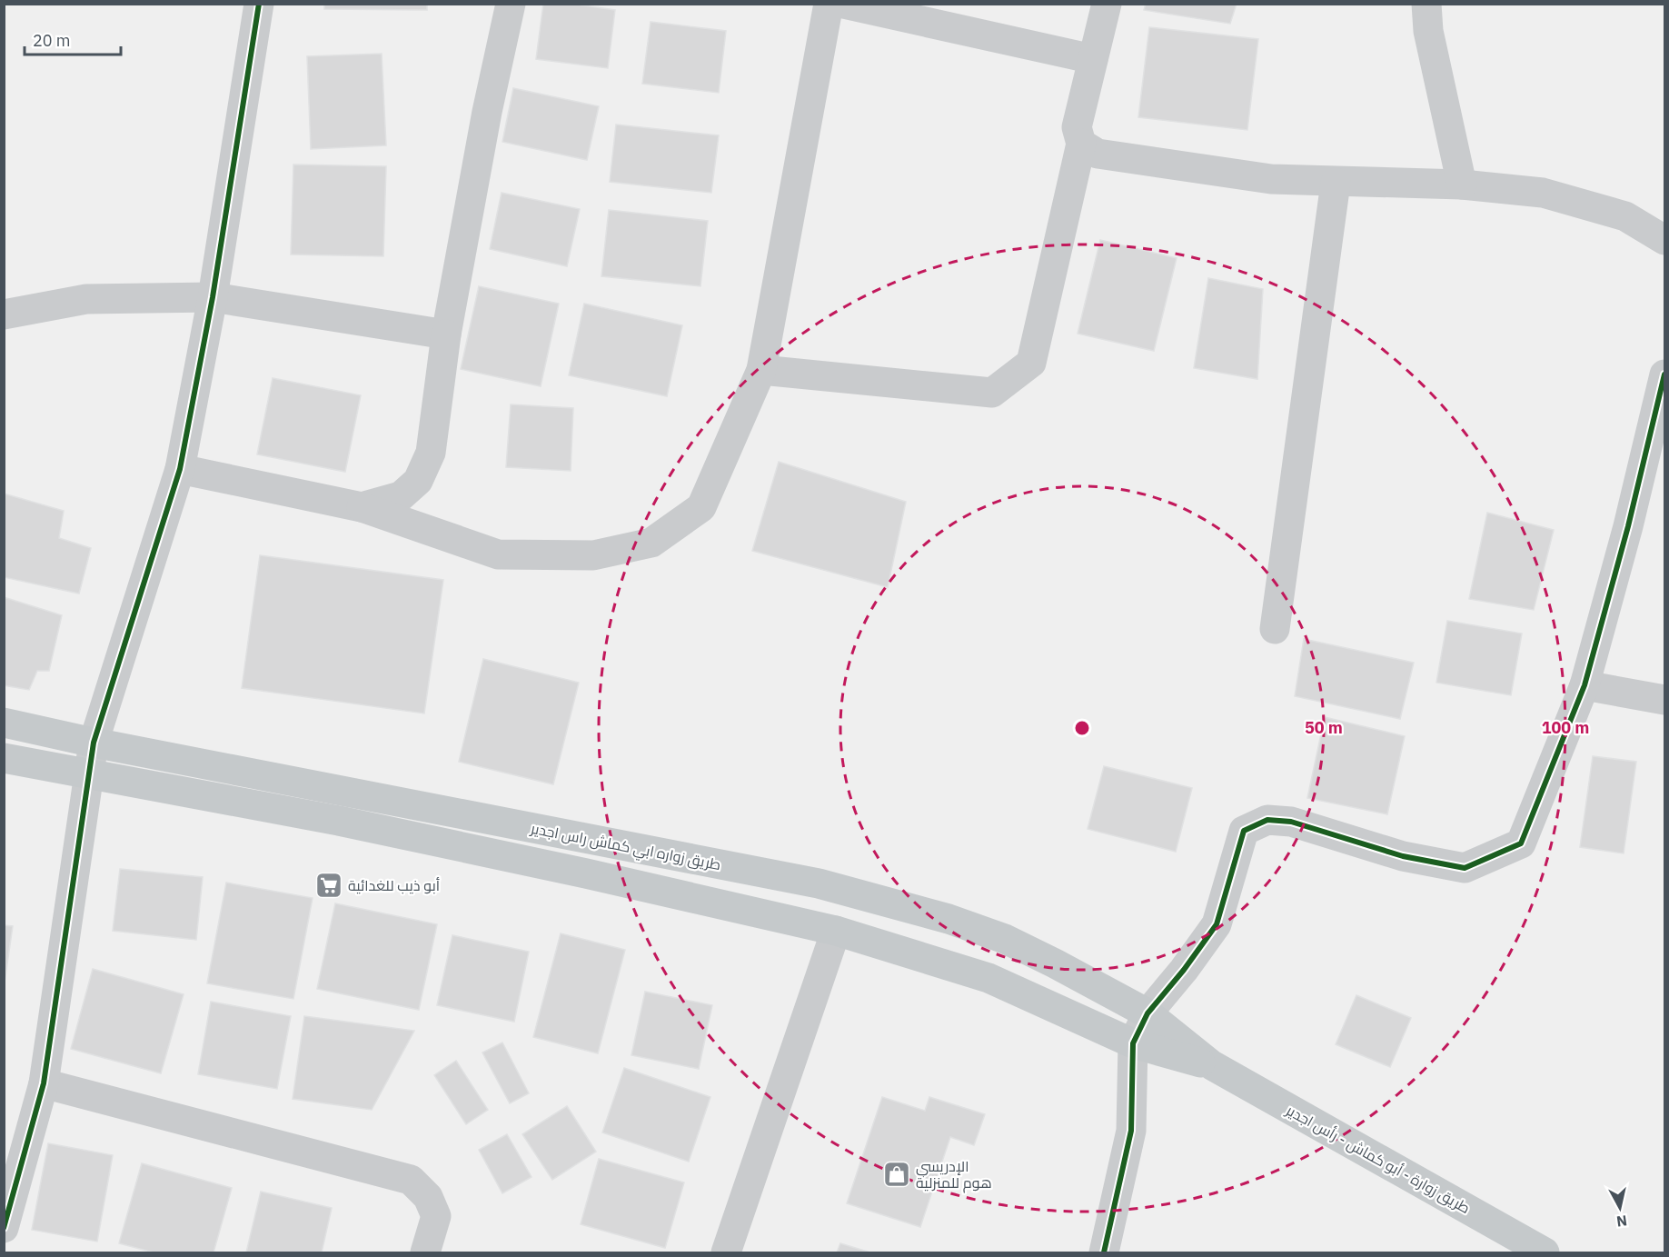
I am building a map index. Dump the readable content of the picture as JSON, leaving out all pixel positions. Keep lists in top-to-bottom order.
{
  "streets": {
    "main road": ["طريق زواره ابي كماش راس اجدير", "طريق زوارة - أبو كماش - رأس اجدير"]
  },
  "crossings": [
    ["طريق زواره ابي كماش راس اجدير", "طريق زوارة - أبو كماش - رأس اجدير"]
  ],
  "places": {
    "supermarket": ["أبو ذيب للغدائية"],
    "shop": ["الإدريسي هوم للمنزلية"]
  },
  "scale_bar": "20 m",
  "north": "bottom",
  "rings": ["50 m", "100 m"]
}
